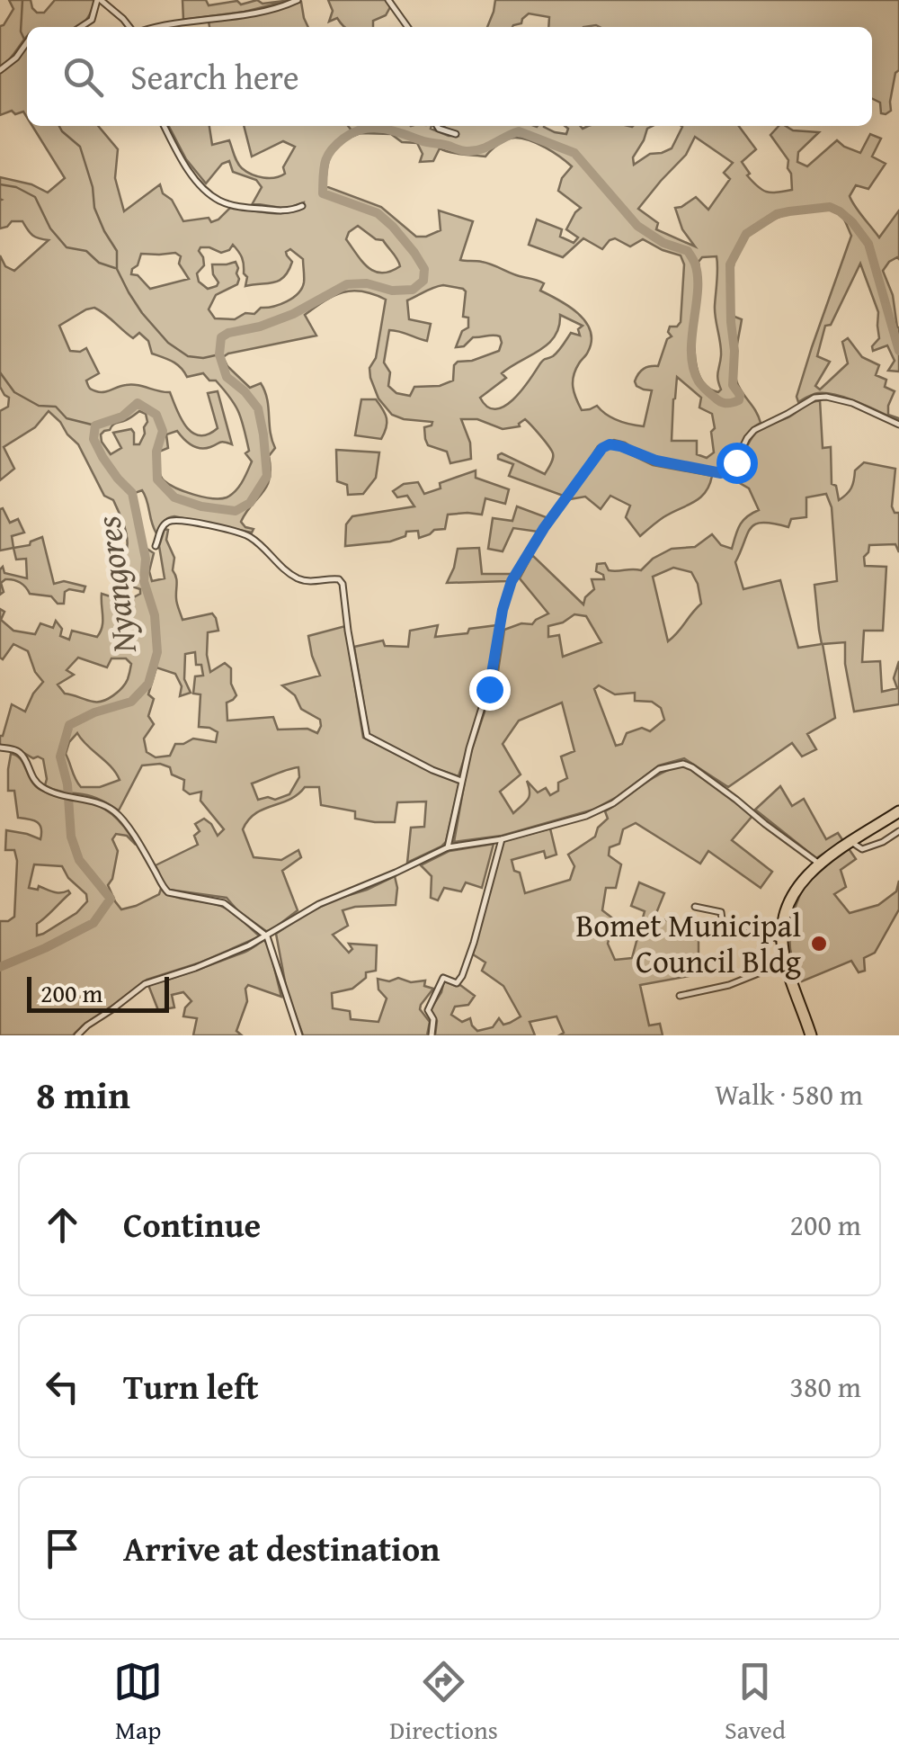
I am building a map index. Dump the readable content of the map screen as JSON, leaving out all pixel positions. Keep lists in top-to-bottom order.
{
  "water": ["Nyangores"],
  "places": ["Bomet Municipal Council Bldg"],
  "scale_bar": "200 m",
  "page": {
    "search": "Search here",
    "scale": "200 m",
    "heading": ["8 min", "Walk · 580 m"],
    "list": [
      ["Continue", "200 m"],
      ["Turn left", "380 m"],
      "Arrive at destination"
    ],
    "nav": ["Map", "Directions", "Saved"]
  }
}
